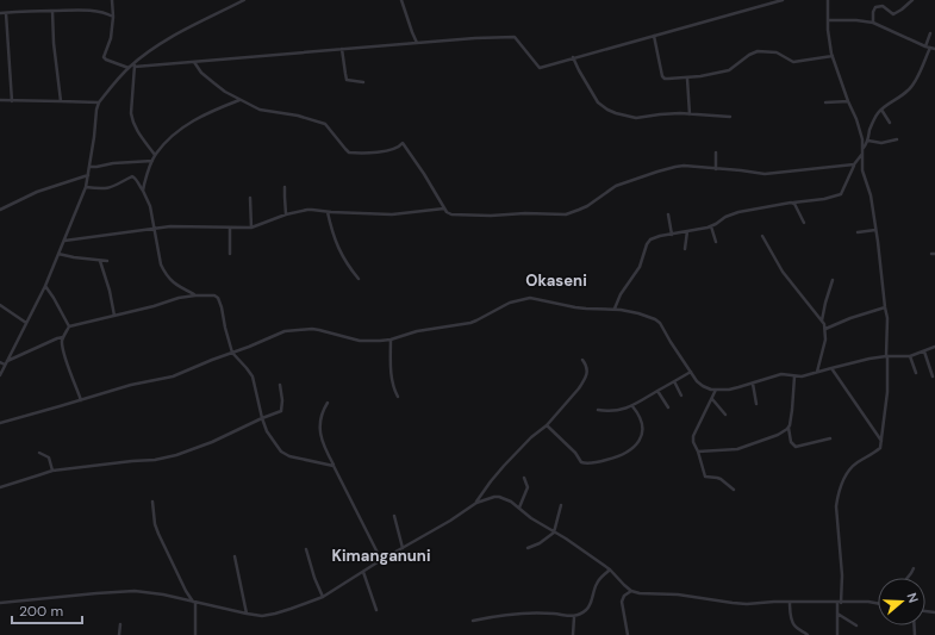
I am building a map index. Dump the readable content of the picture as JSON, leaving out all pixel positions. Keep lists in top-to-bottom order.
{
  "districts": ["Okaseni", "Kimanganuni"],
  "scale_bar": "200 m",
  "north": "right"
}
